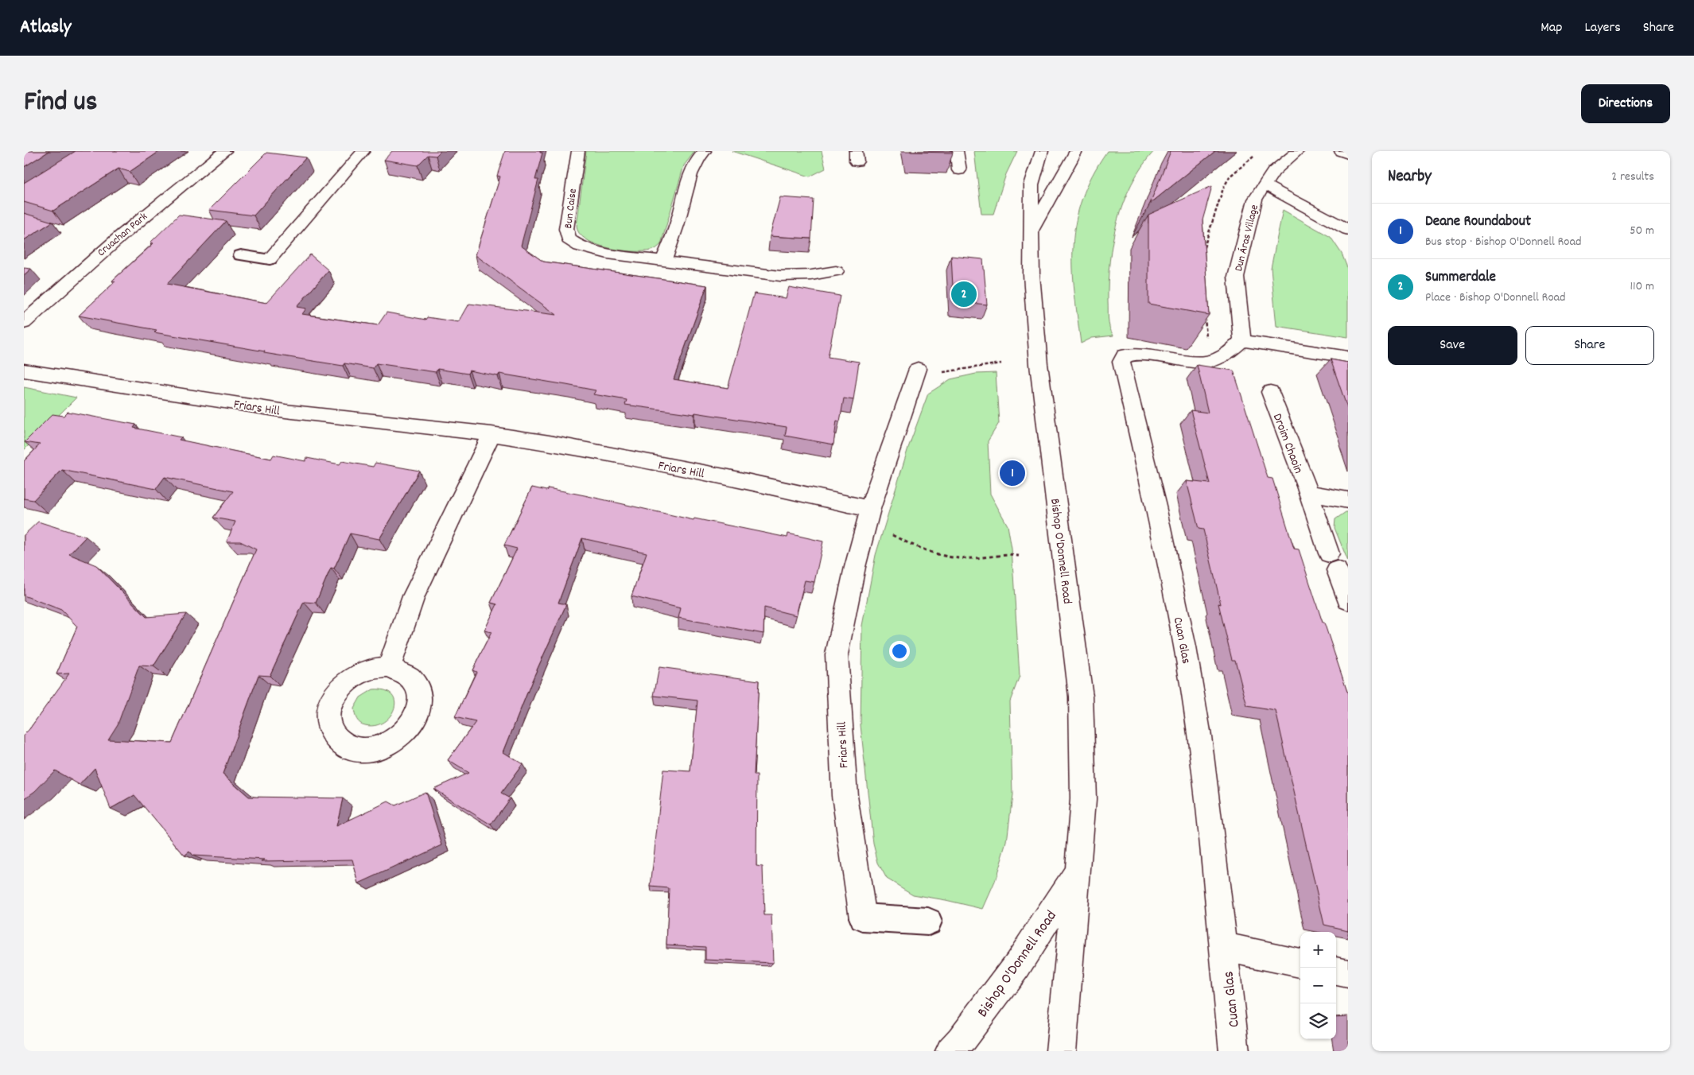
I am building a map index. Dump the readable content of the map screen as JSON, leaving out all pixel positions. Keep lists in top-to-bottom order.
{
  "streets": {
    "street": [
      "Bun Caise",
      "Cruachan Park",
      "Dun Áras Village",
      "Friars Hill",
      "Droim Chaoin",
      "Bishop O'Donnell Road",
      "Cuan Glas"
    ]
  },
  "crossings": [
    ["Dun Áras Village", "Cuan Glas"]
  ],
  "page": {
    "header": "Atlasly",
    "nav": ["Map", "Layers", "Share"],
    "title": "Find us",
    "buttons": [
      "Directions",
      ["Save", "Share"]
    ],
    "heading": ["Nearby", "2 results"],
    "list": [
      {
        "mark": "1",
        "name": "Deane Roundabout",
        "note": "Bus stop · Bishop O'Donnell Road",
        "value": "50 m"
      },
      {
        "mark": "2",
        "name": "Summerdale",
        "note": "Place · Bishop O'Donnell Road",
        "value": "110 m"
      }
    ],
    "pins": ["2", "1"],
    "map_buttons": ["+", "−"]
  }
}
